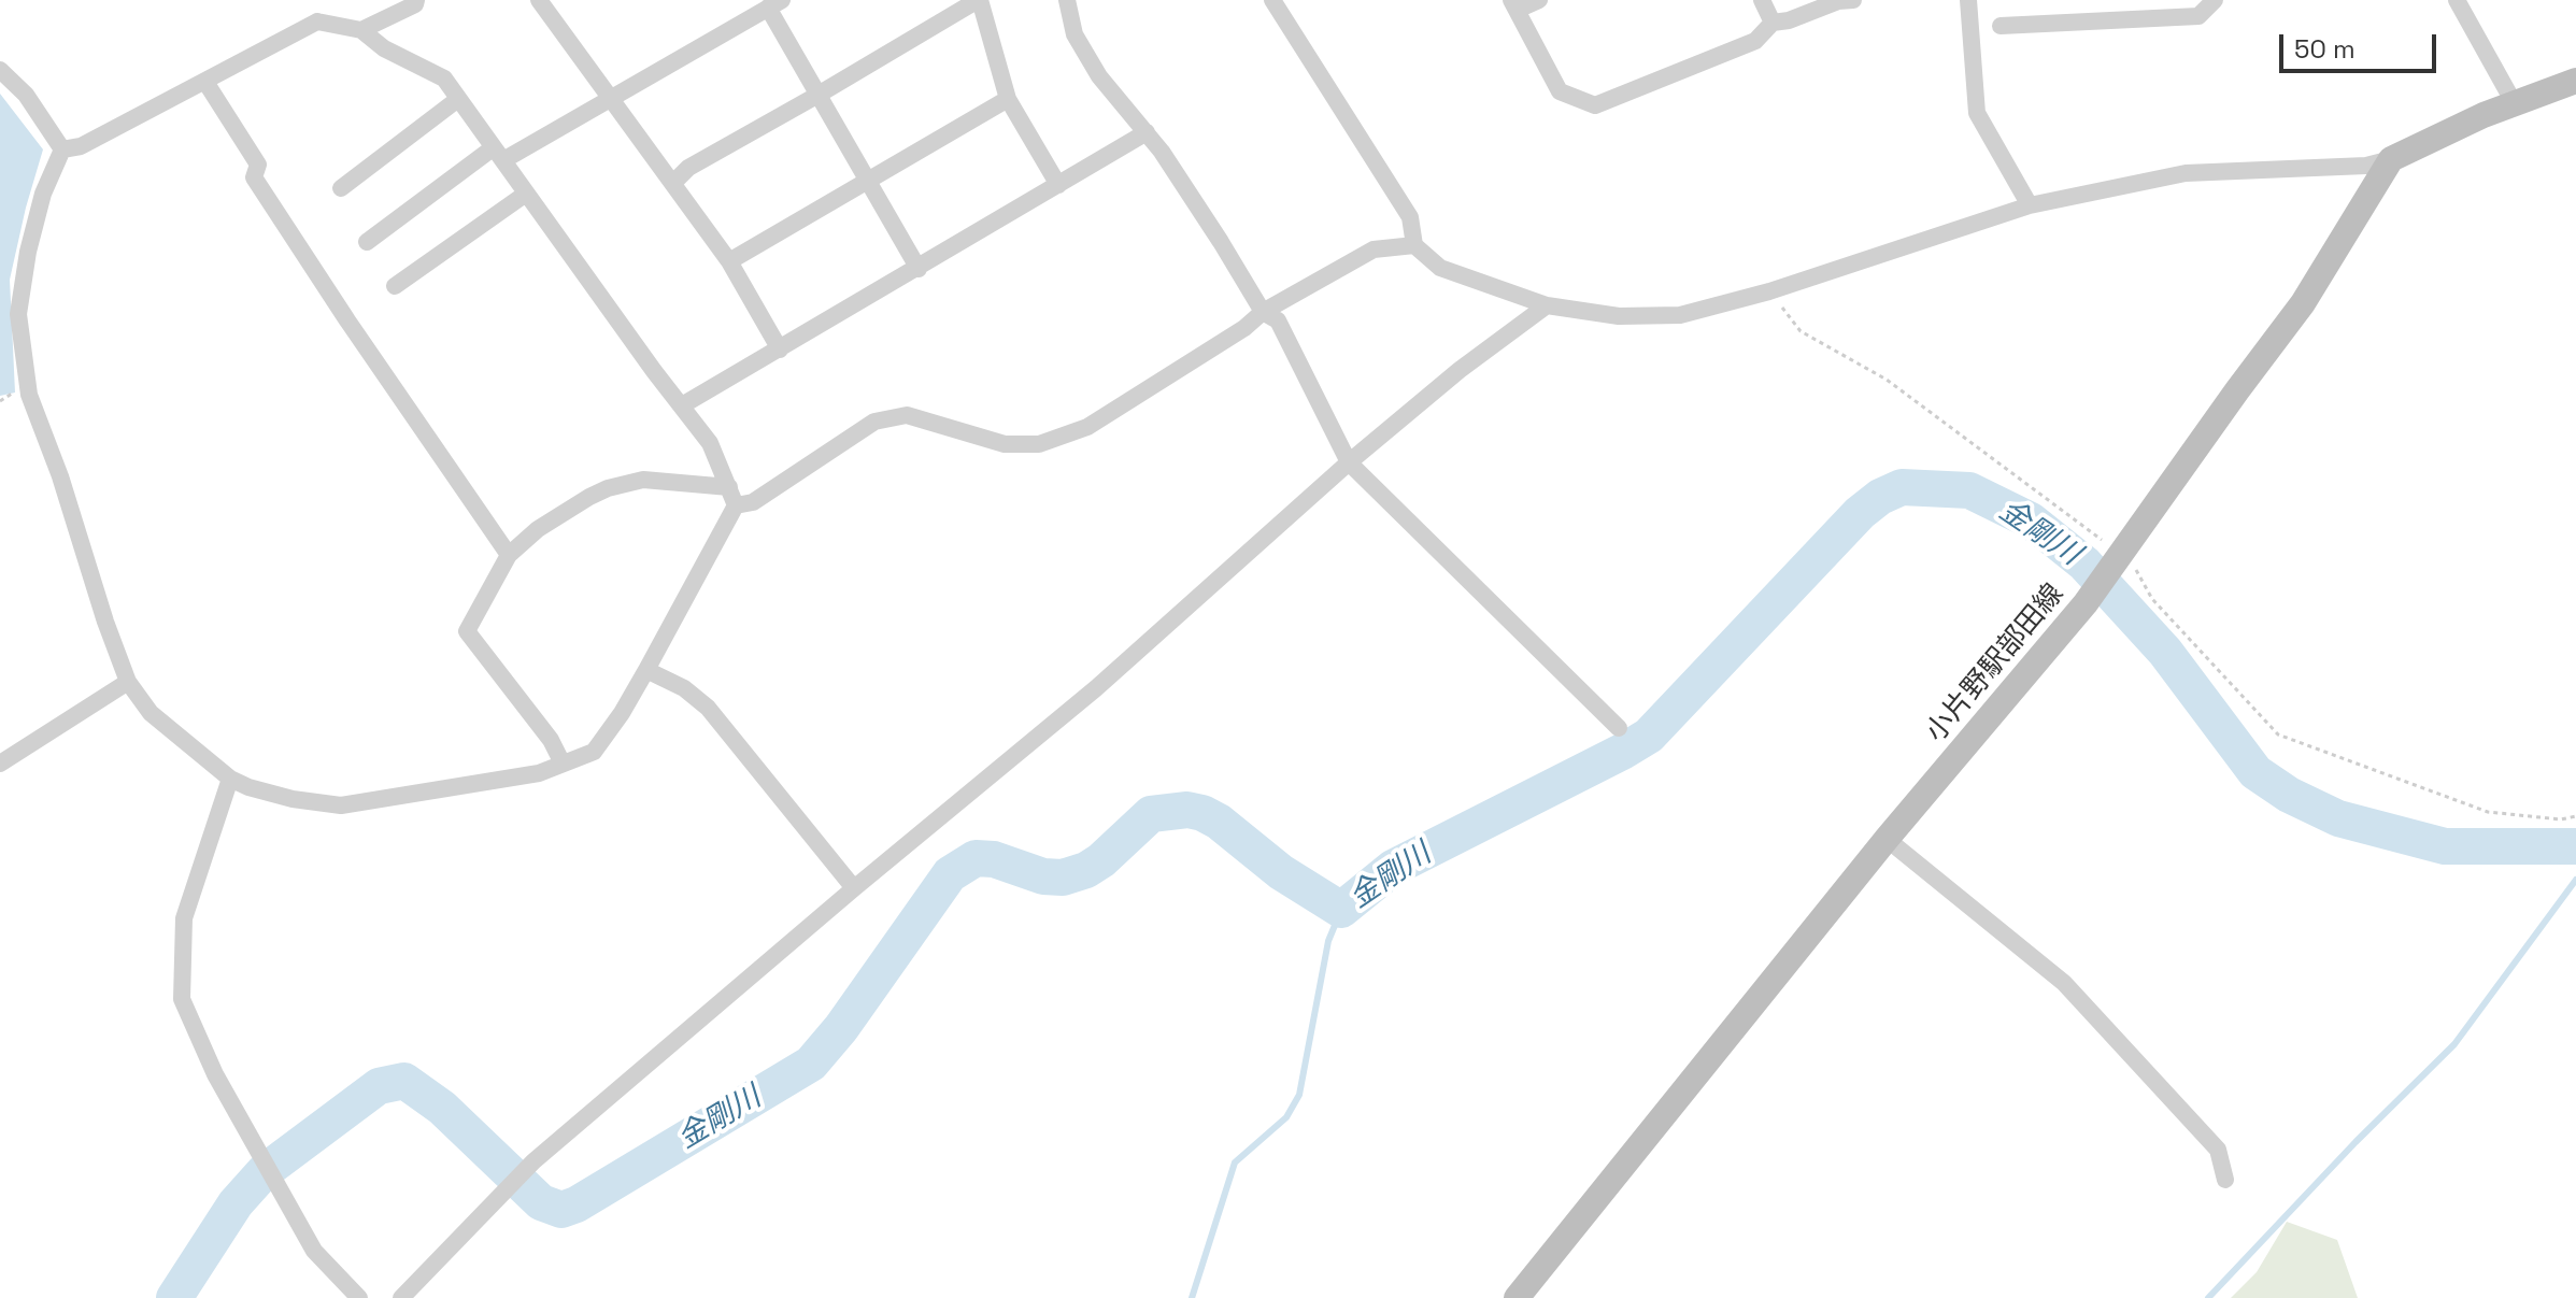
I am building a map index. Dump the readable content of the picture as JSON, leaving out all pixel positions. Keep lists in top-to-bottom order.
{
  "streets": {
    "main road": ["小片野駅部田線"]
  },
  "water": ["金剛川"],
  "scale_bar": "50 m"
}
